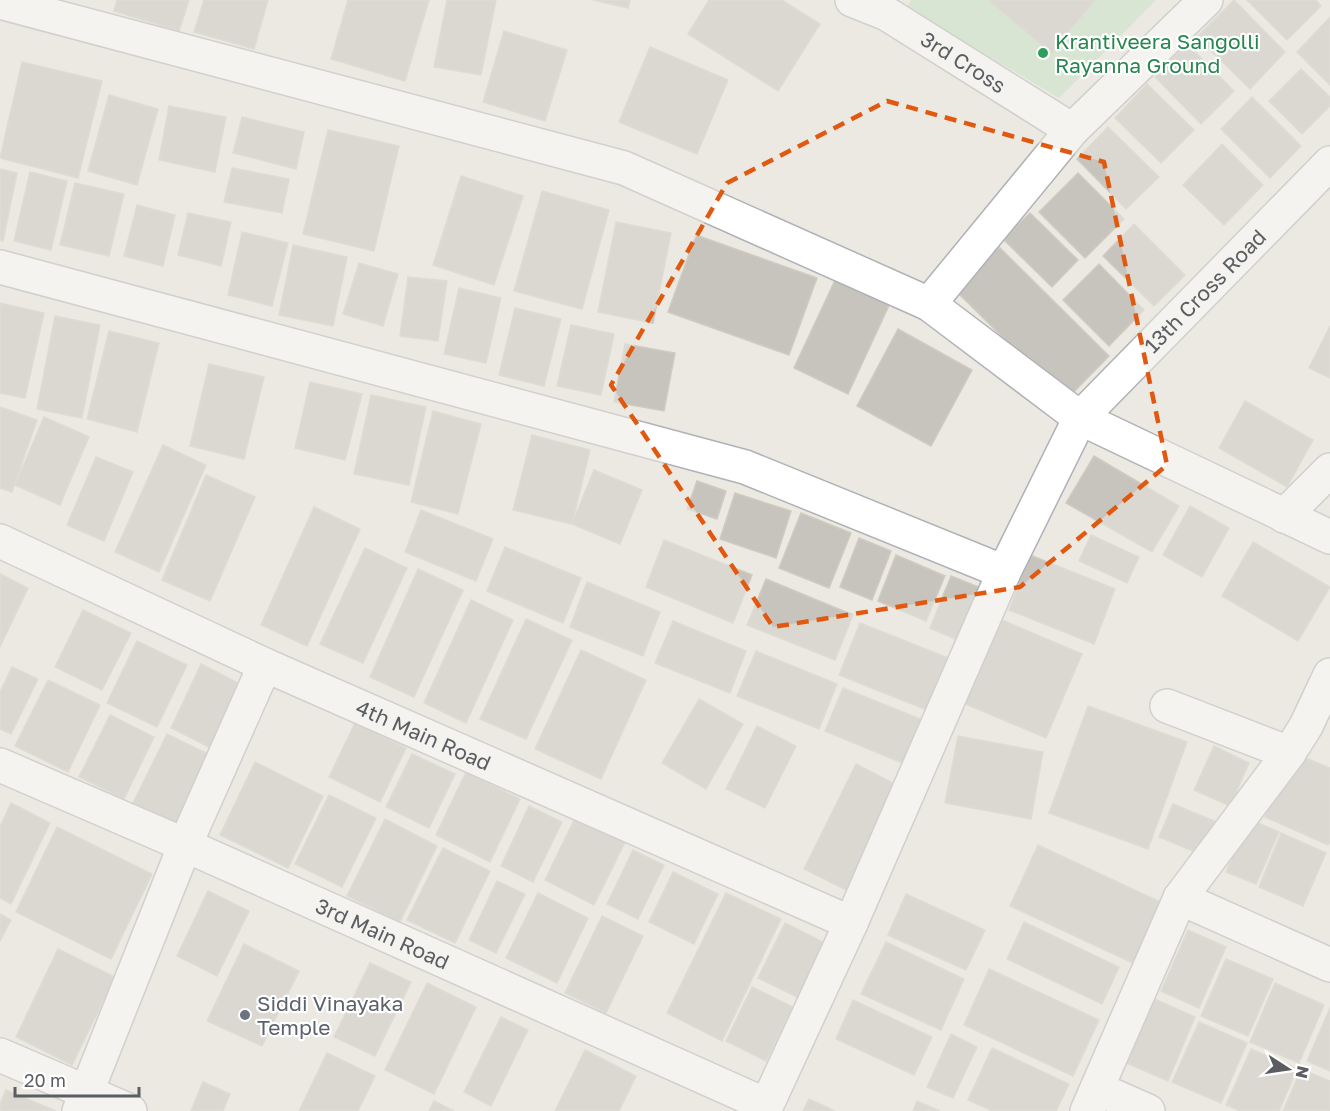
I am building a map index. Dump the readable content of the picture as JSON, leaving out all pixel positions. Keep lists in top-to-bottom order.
{
  "streets": {
    "street": [
      "3rd Cross",
      "13th Cross Road",
      "4th Main Road",
      "3rd Main Road"
    ]
  },
  "crossings": [
    ["13th Cross Road", "4th Main Road"],
    ["13th Cross Road", "3rd Main Road"]
  ],
  "places": ["Krantiveera Sangolli Rayanna Ground", "Siddi Vinayaka Temple"],
  "scale_bar": "20 m",
  "north": "right"
}
